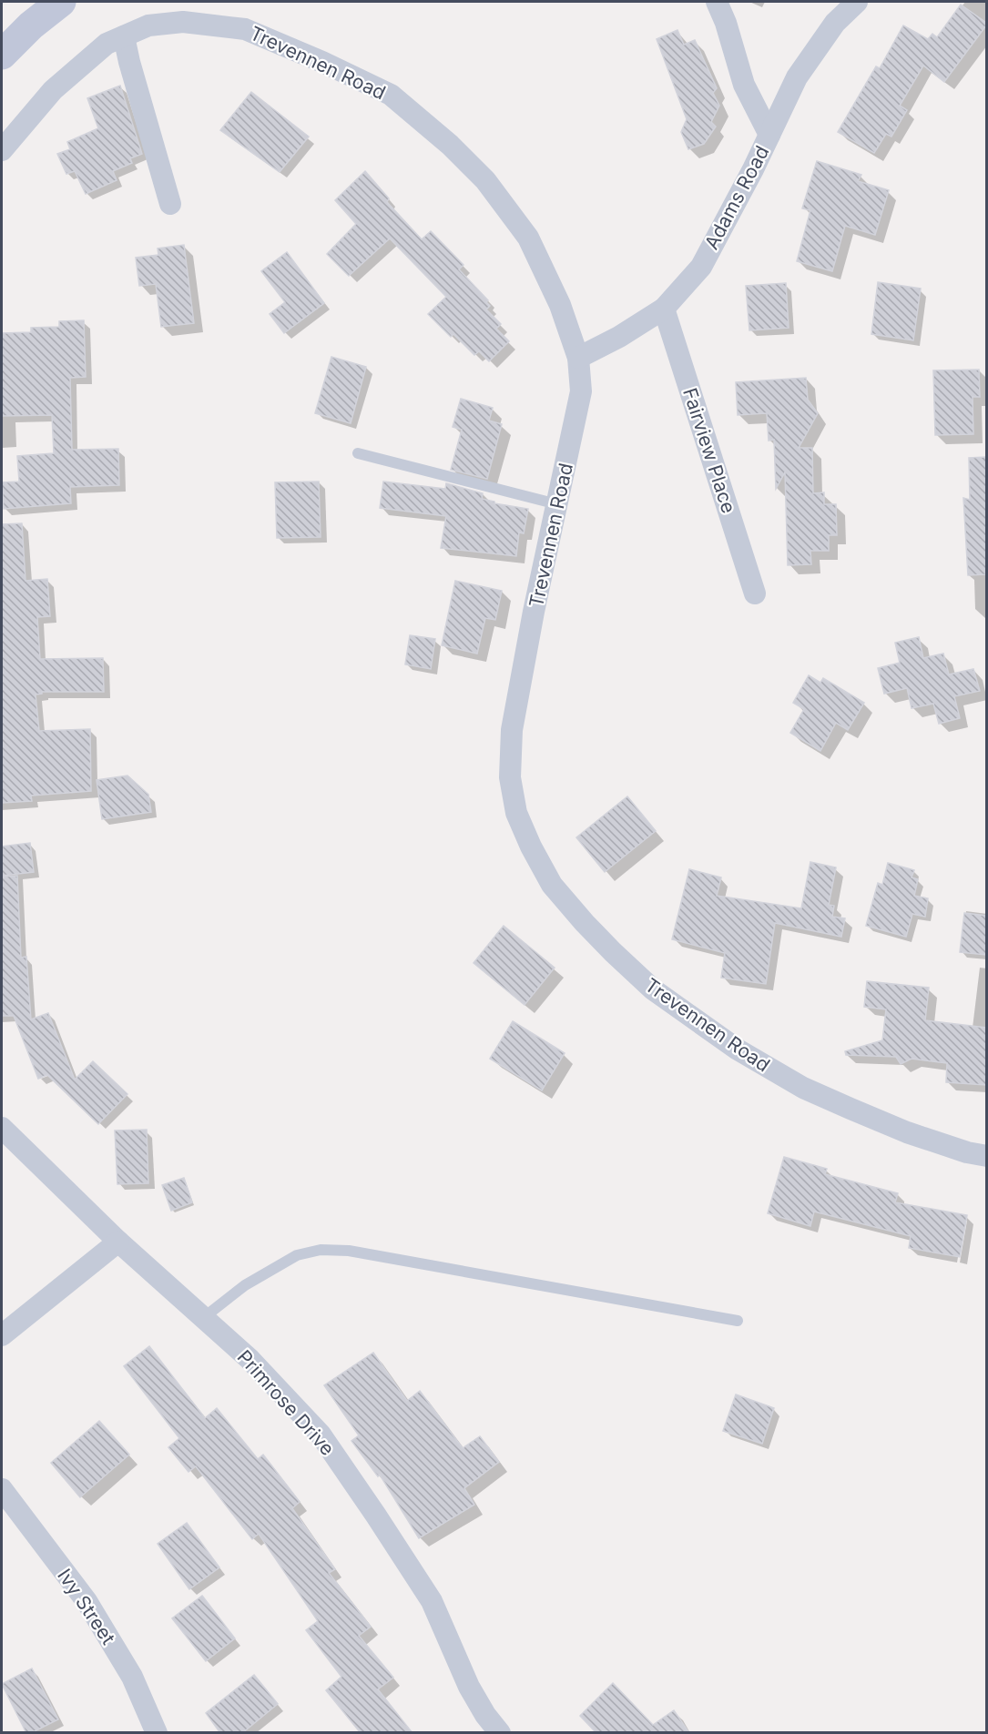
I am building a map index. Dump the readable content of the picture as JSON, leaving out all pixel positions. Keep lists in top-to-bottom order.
{
  "streets": {
    "street": [
      "Trevennen Road",
      "Adams Road",
      "Fairview Place",
      "Primrose Drive",
      "Ivy Street"
    ]
  },
  "crossings": [
    ["Trevennen Road", "Adams Road"],
    ["Adams Road", "Fairview Place"]
  ]
}
